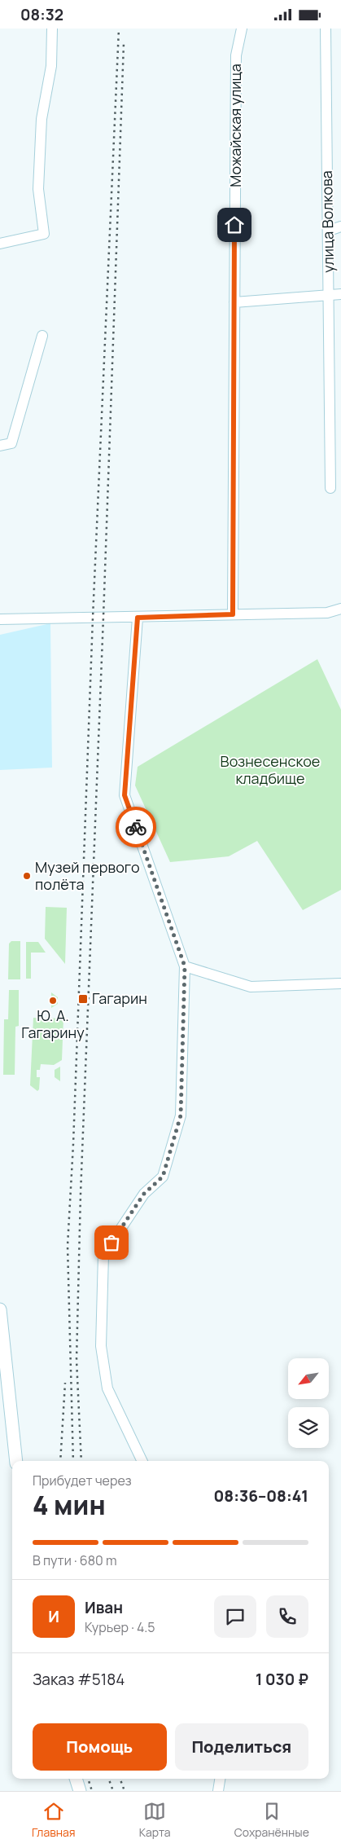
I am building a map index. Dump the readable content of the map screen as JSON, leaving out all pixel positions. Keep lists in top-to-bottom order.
{
  "streets": {
    "street": ["Можайская улица", "улица Волкова"]
  },
  "parks": ["Вознесенское кладбище"],
  "places": {
    "other": ["Музей первого полёта", "Ю. А. Гагарину"],
    "transit": ["Гагарин"]
  },
  "north": "bottom left",
  "page": {
    "status": "08:32",
    "heading": ["4 мин", "Прибудет через", "08:36–08:41"],
    "panel": [
      "Иван",
      "Курьер · 4.5",
      "Заказ #5184",
      "1 030 ₽"
    ],
    "bar": "В пути · 680 m",
    "round": "И",
    "buttons": ["Помощь", "Поделиться"],
    "tabs": ["Главная", "Карта", "Сохранённые"]
  }
}
